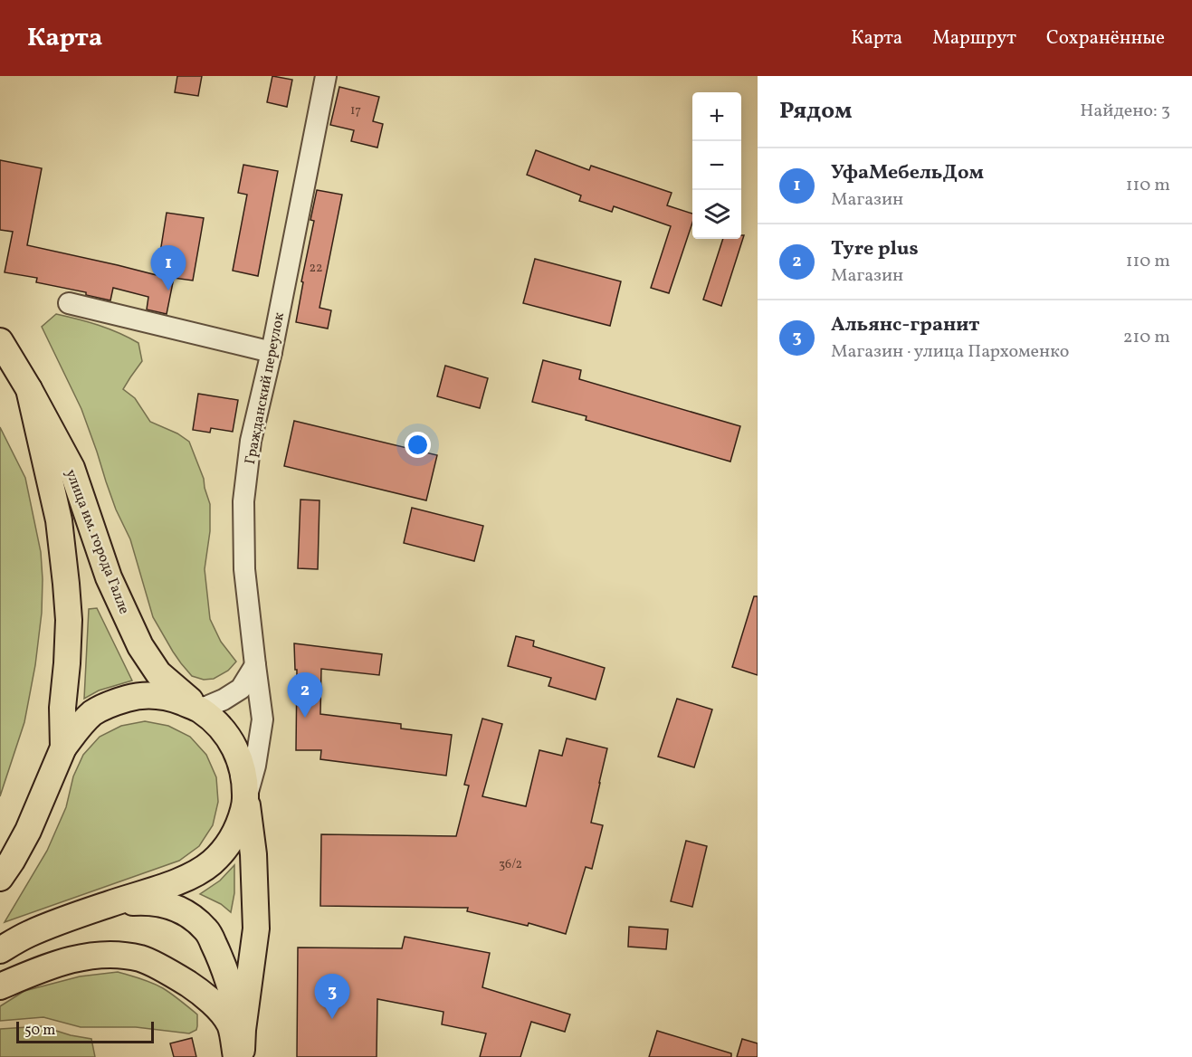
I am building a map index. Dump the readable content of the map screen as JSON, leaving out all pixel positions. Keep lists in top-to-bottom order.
{
  "streets": {
    "main road": ["улица им. города Галле"],
    "street": ["Гражданский переулок"]
  },
  "crossings": [
    ["Гражданский переулок", "улица им. города Галле"]
  ],
  "house_numbers": ["17", "22", "36/2"],
  "scale_bar": "50 m",
  "page": {
    "header": "Карта",
    "nav": ["Карта", "Маршрут", "Сохранённые"],
    "heading": ["Рядом", "Найдено: 3"],
    "map_buttons": ["+", "−"],
    "list": [
      {
        "mark": "1",
        "name": "УфаМебельДом",
        "note": "Магазин",
        "value": "110 m"
      },
      {
        "mark": "2",
        "name": "Tyre plus",
        "note": "Магазин",
        "value": "110 m"
      },
      {
        "mark": "3",
        "name": "Альянс-гранит",
        "note": "Магазин · улица Пархоменко",
        "value": "210 m"
      }
    ],
    "pins": ["1", "2", "3"],
    "scale": "50 m"
  }
}
